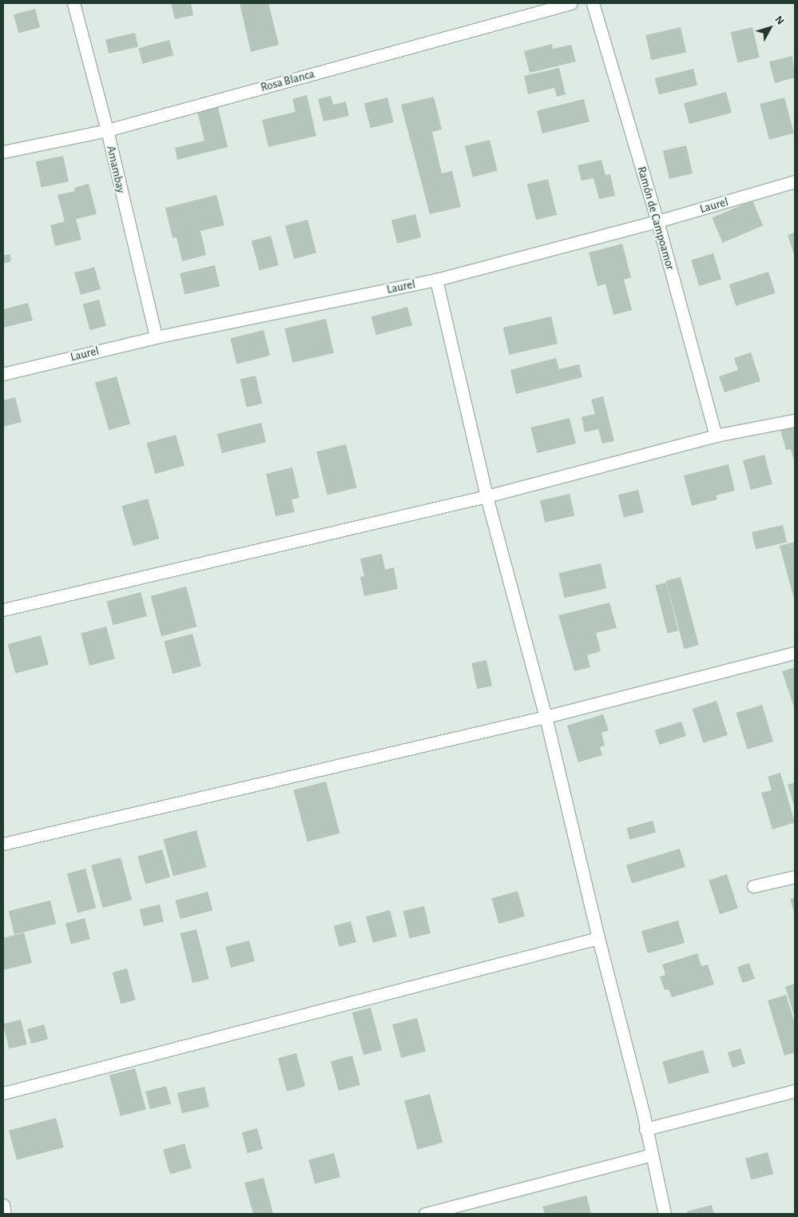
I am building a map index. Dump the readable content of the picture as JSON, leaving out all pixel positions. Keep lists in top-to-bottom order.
{
  "streets": {
    "street": [
      "Rosa Blanca",
      "Amambay",
      "Laurel",
      "Ramón de Campoamor"
    ]
  },
  "crossings": [
    ["Rosa Blanca", "Amambay"],
    ["Amambay", "Laurel"],
    ["Laurel", "Ramón de Campoamor"]
  ],
  "north": "top right"
}
